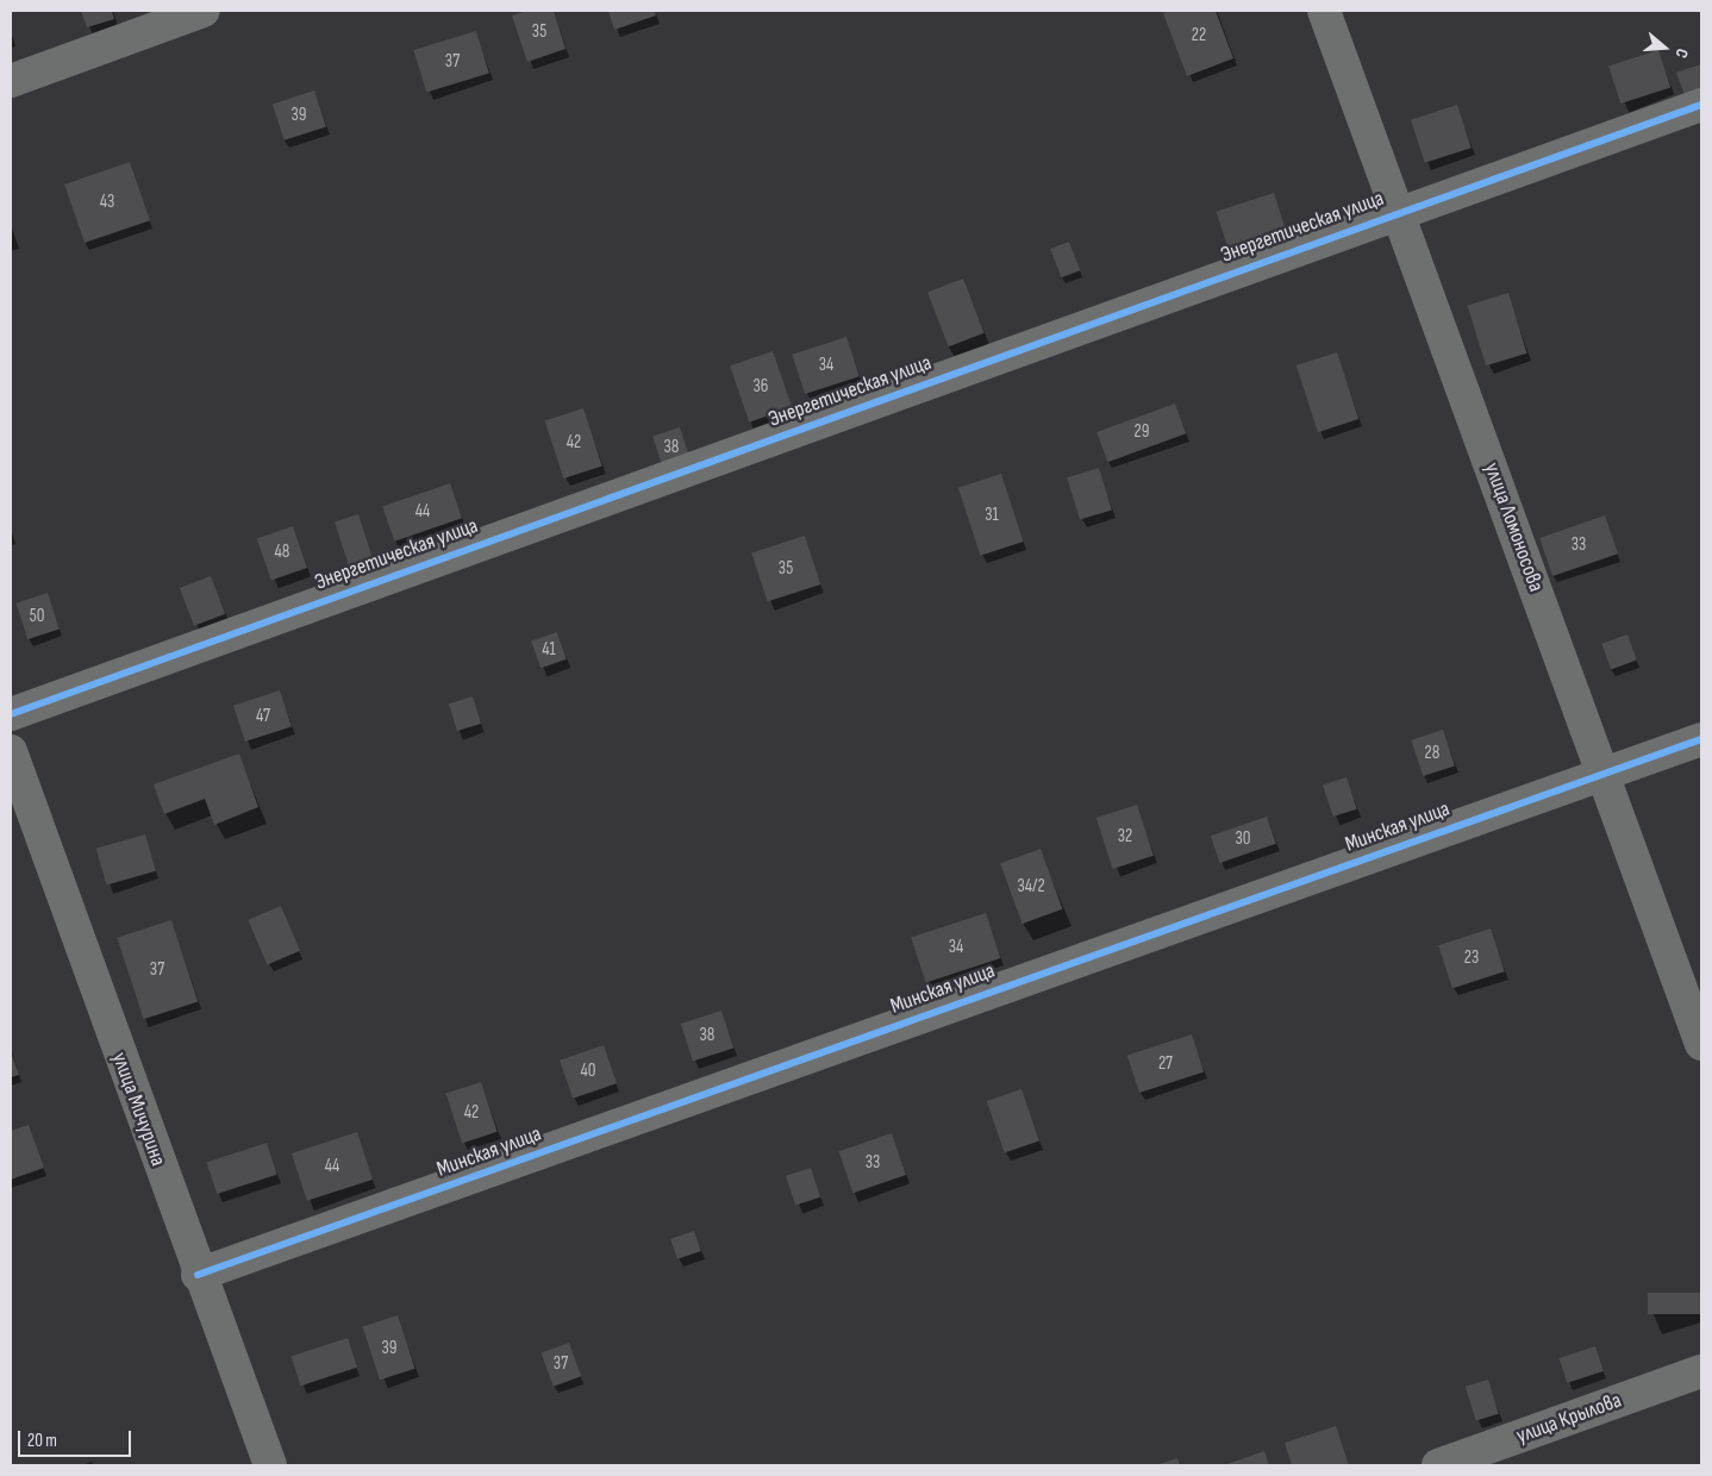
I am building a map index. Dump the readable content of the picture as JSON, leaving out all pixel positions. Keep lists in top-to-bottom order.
{
  "streets": {
    "street": [
      "Энергетическая улица",
      "улица Ломоносова",
      "Минская улица",
      "улица Мичурина",
      "улица Крылова"
    ]
  },
  "crossings": [
    ["Энергетическая улица", "улица Ломоносова"],
    ["улица Ломоносова", "Минская улица"],
    ["Минская улица", "улица Мичурина"]
  ],
  "house_numbers": [
    "35",
    "22",
    "37",
    "39",
    "43",
    "34",
    "36",
    "29",
    "42",
    "38",
    "44",
    "31",
    "33",
    "48",
    "35",
    "50",
    "41",
    "47",
    "28",
    "32",
    "30",
    "34/2",
    "34",
    "23",
    "37",
    "38",
    "27",
    "40",
    "42",
    "33",
    "44",
    "39",
    "37"
  ],
  "scale_bar": "20 m",
  "north": "right"
}
